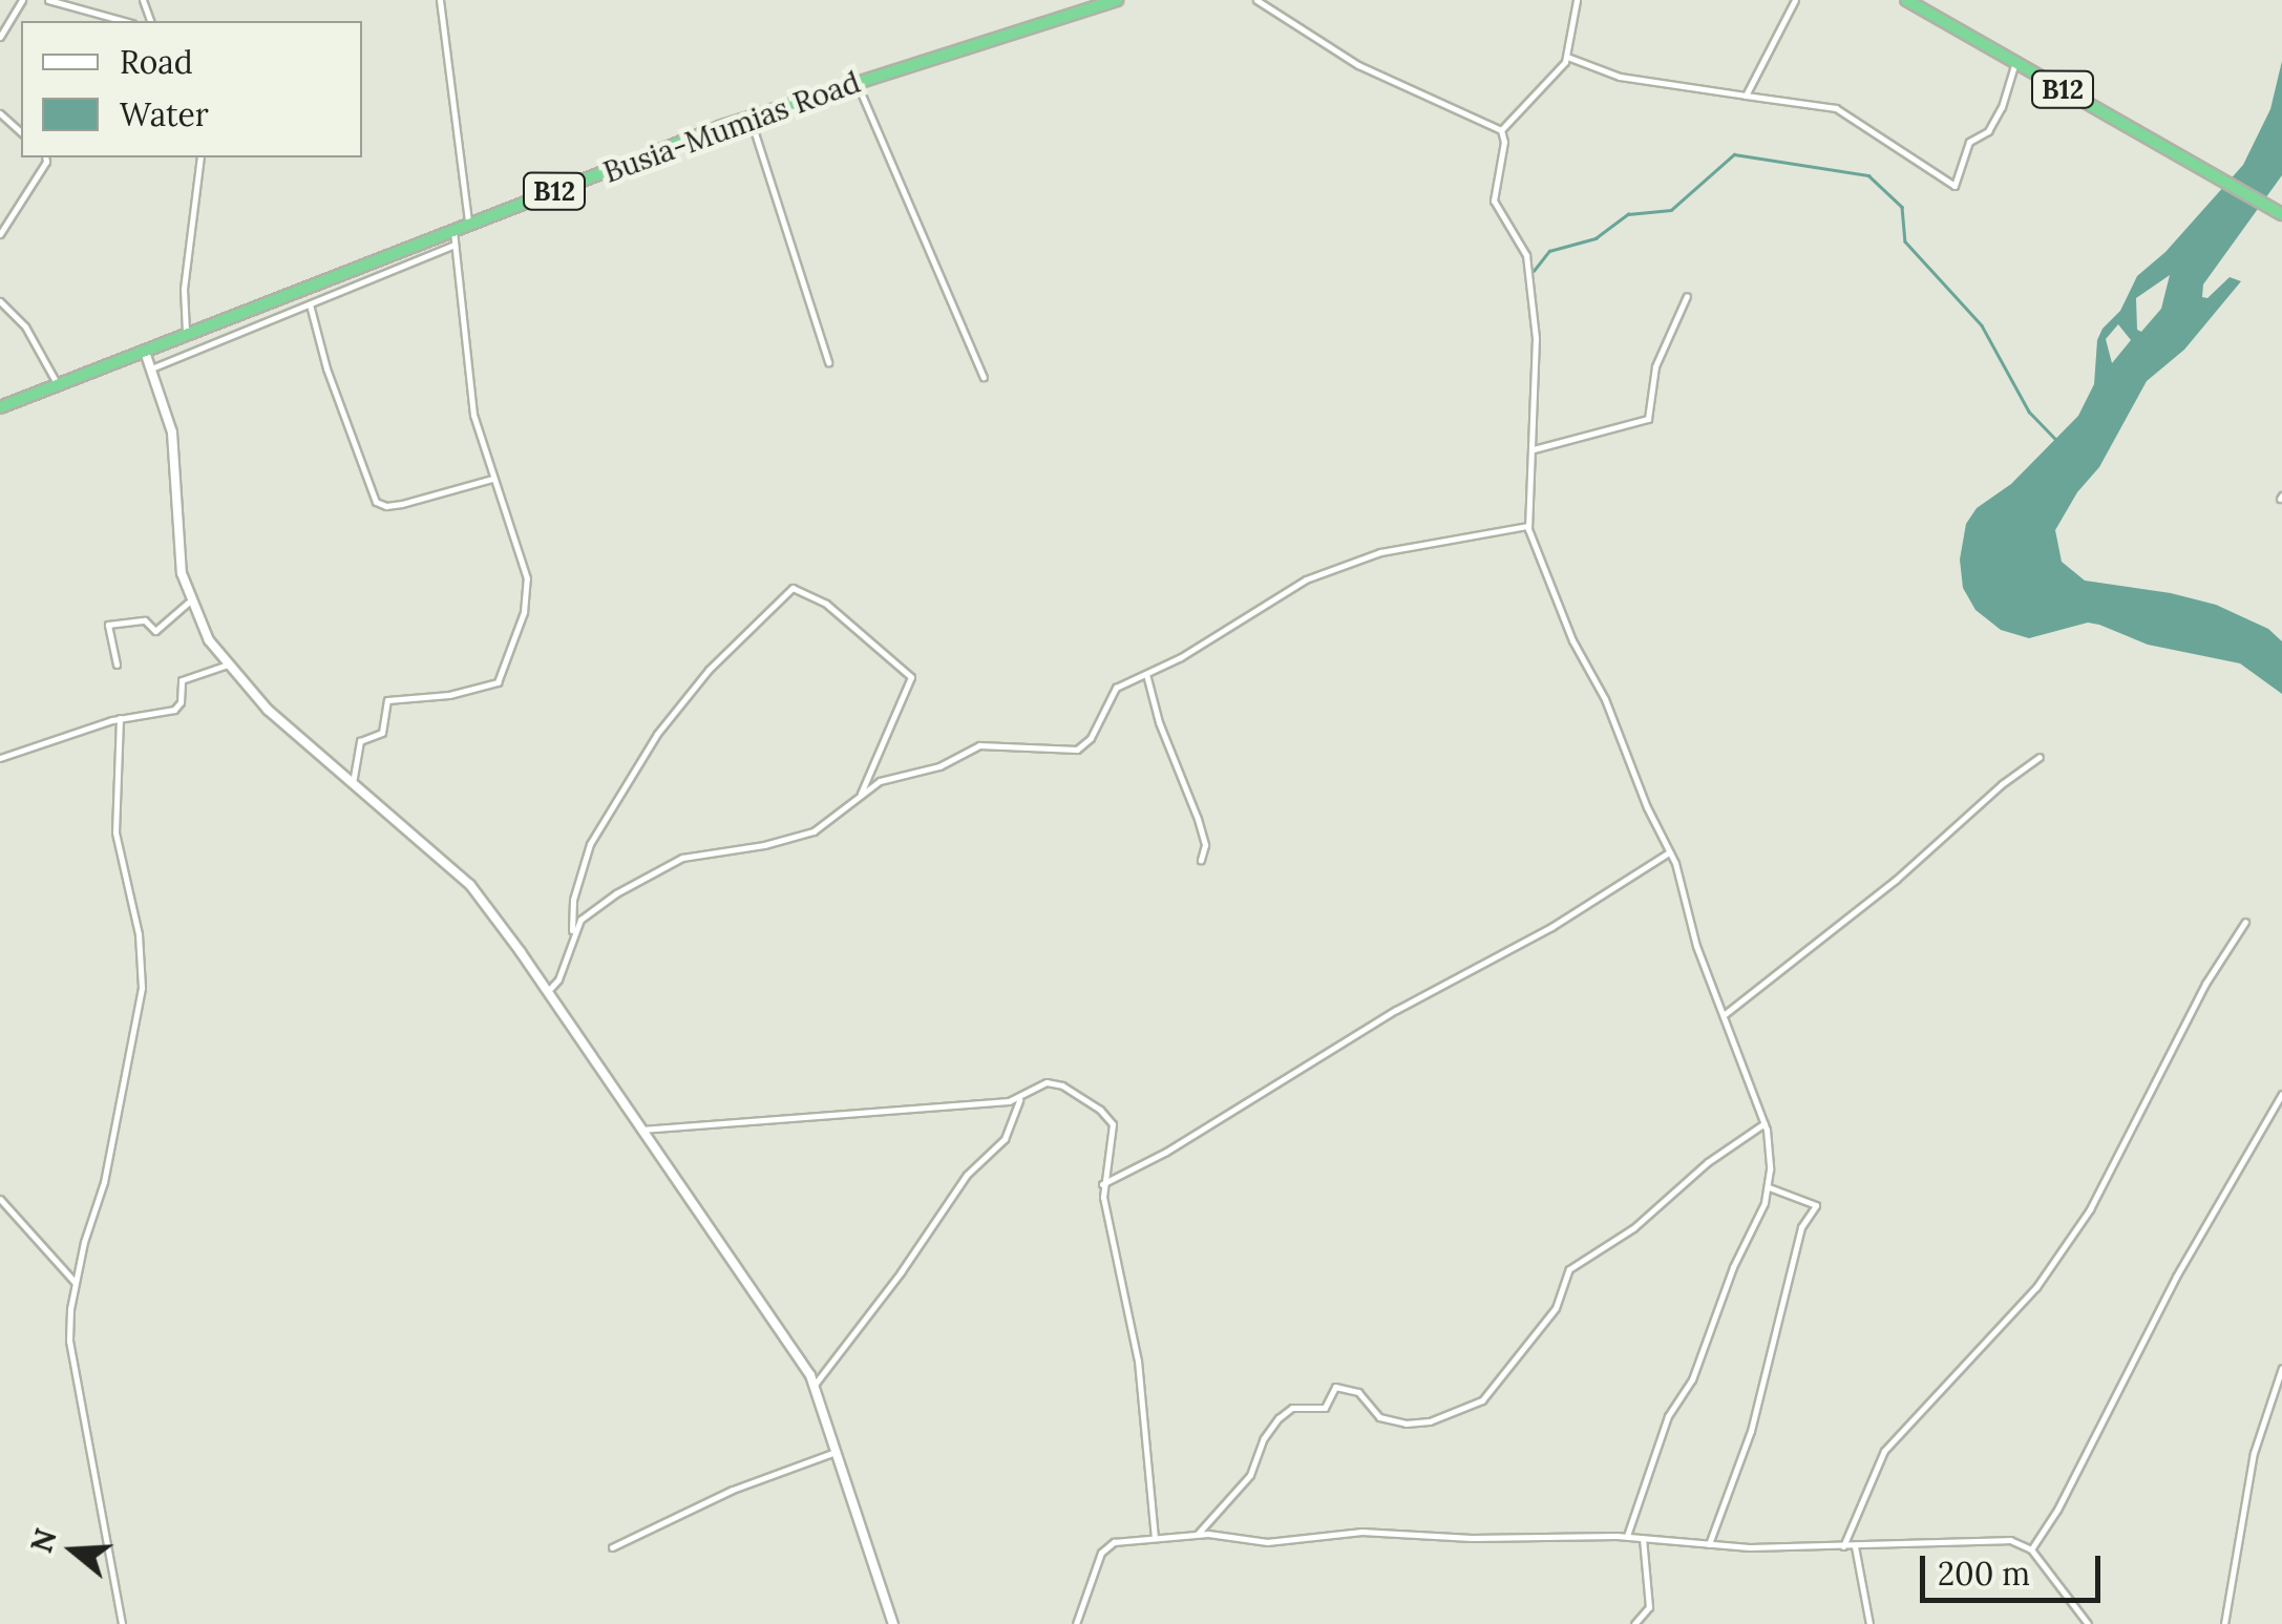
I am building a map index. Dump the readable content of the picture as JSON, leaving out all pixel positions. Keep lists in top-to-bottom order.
{
  "streets": {
    "highway": ["B12", "Busia-Mumias Road"]
  },
  "legend": ["Road", "Water"],
  "scale_bar": "200 m",
  "north": "left"
}
